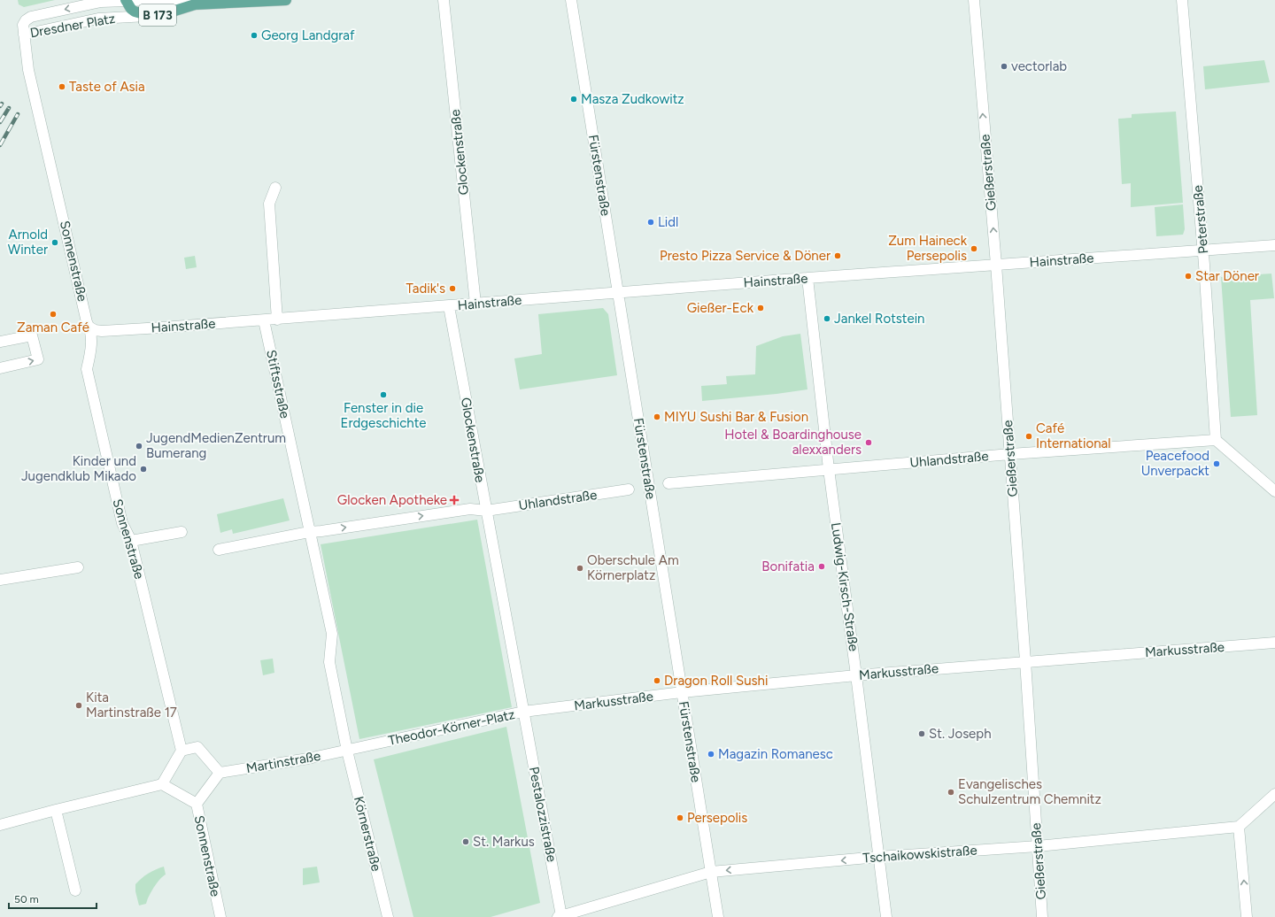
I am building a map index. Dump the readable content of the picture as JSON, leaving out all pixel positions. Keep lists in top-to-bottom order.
{
  "streets": {
    "main road": ["B 173"],
    "street": [
      "Dresdner Platz",
      "Glockenstraße",
      "Gießerstraße",
      "Fürstenstraße",
      "Peterstraße",
      "Hainstraße",
      "Sonnenstraße",
      "Stiftsstraße",
      "Uhlandstraße",
      "Ludwig-Kirsch-Straße",
      "Markusstraße",
      "Theodor-Körner-Platz",
      "Martinstraße",
      "Pestalozzistraße",
      "Körnerstraße",
      "Tschaikowskistraße"
    ]
  },
  "crossings": [
    ["B 173", "Dresdner Platz"],
    ["Dresdner Platz", "Sonnenstraße"],
    ["Glockenstraße", "Hainstraße"],
    ["Glockenstraße", "Uhlandstraße"],
    ["Glockenstraße", "Theodor-Körner-Platz"],
    ["Gießerstraße", "Hainstraße"],
    ["Gießerstraße", "Uhlandstraße"],
    ["Gießerstraße", "Markusstraße"],
    ["Gießerstraße", "Tschaikowskistraße"],
    ["Fürstenstraße", "Hainstraße"],
    ["Fürstenstraße", "Markusstraße"],
    ["Fürstenstraße", "Tschaikowskistraße"],
    ["Peterstraße", "Hainstraße"],
    ["Peterstraße", "Uhlandstraße"],
    ["Hainstraße", "Sonnenstraße"],
    ["Hainstraße", "Stiftsstraße"],
    ["Hainstraße", "Ludwig-Kirsch-Straße"],
    ["Uhlandstraße", "Ludwig-Kirsch-Straße"],
    ["Uhlandstraße", "Theodor-Körner-Platz"],
    ["Ludwig-Kirsch-Straße", "Markusstraße"],
    ["Ludwig-Kirsch-Straße", "Tschaikowskistraße"],
    ["Markusstraße", "Theodor-Körner-Platz"],
    ["Markusstraße", "Pestalozzistraße"],
    ["Theodor-Körner-Platz", "Martinstraße"],
    ["Theodor-Körner-Platz", "Pestalozzistraße"],
    ["Theodor-Körner-Platz", "Körnerstraße"],
    ["Martinstraße", "Körnerstraße"],
    ["Pestalozzistraße", "Tschaikowskistraße"]
  ],
  "places": {
    "other": [
      "Georg Landgraf",
      "vectorlab",
      "Taste of Asia",
      "Masza Zudkowitz",
      "Lidl",
      "Arnold Winter",
      "Zum Haineck Persepolis",
      "Presto Pizza Service & Döner",
      "Star Döner",
      "Tadik's",
      "Gießer-Eck",
      "Zaman Café",
      "Jankel Rotstein",
      "Fenster in die Erdgeschichte",
      "MIYU Sushi Bar & Fusion",
      "Café International",
      "Hotel & Boardinghouse alexxanders",
      "JugendMedienZentrum Bumerang",
      "Peacefood Unverpackt",
      "Kinder und Jugendklub Mikado",
      "Bonifatia",
      "Oberschule Am Körnerplatz",
      "Dragon Roll Sushi",
      "Kita Martinstraße 17",
      "St. Joseph",
      "Magazin Romanesc",
      "Evangelisches Schulzentrum Chemnitz",
      "Persepolis",
      "St. Markus"
    ],
    "health": ["Glocken Apotheke"]
  },
  "scale_bar": "50 m"
}
